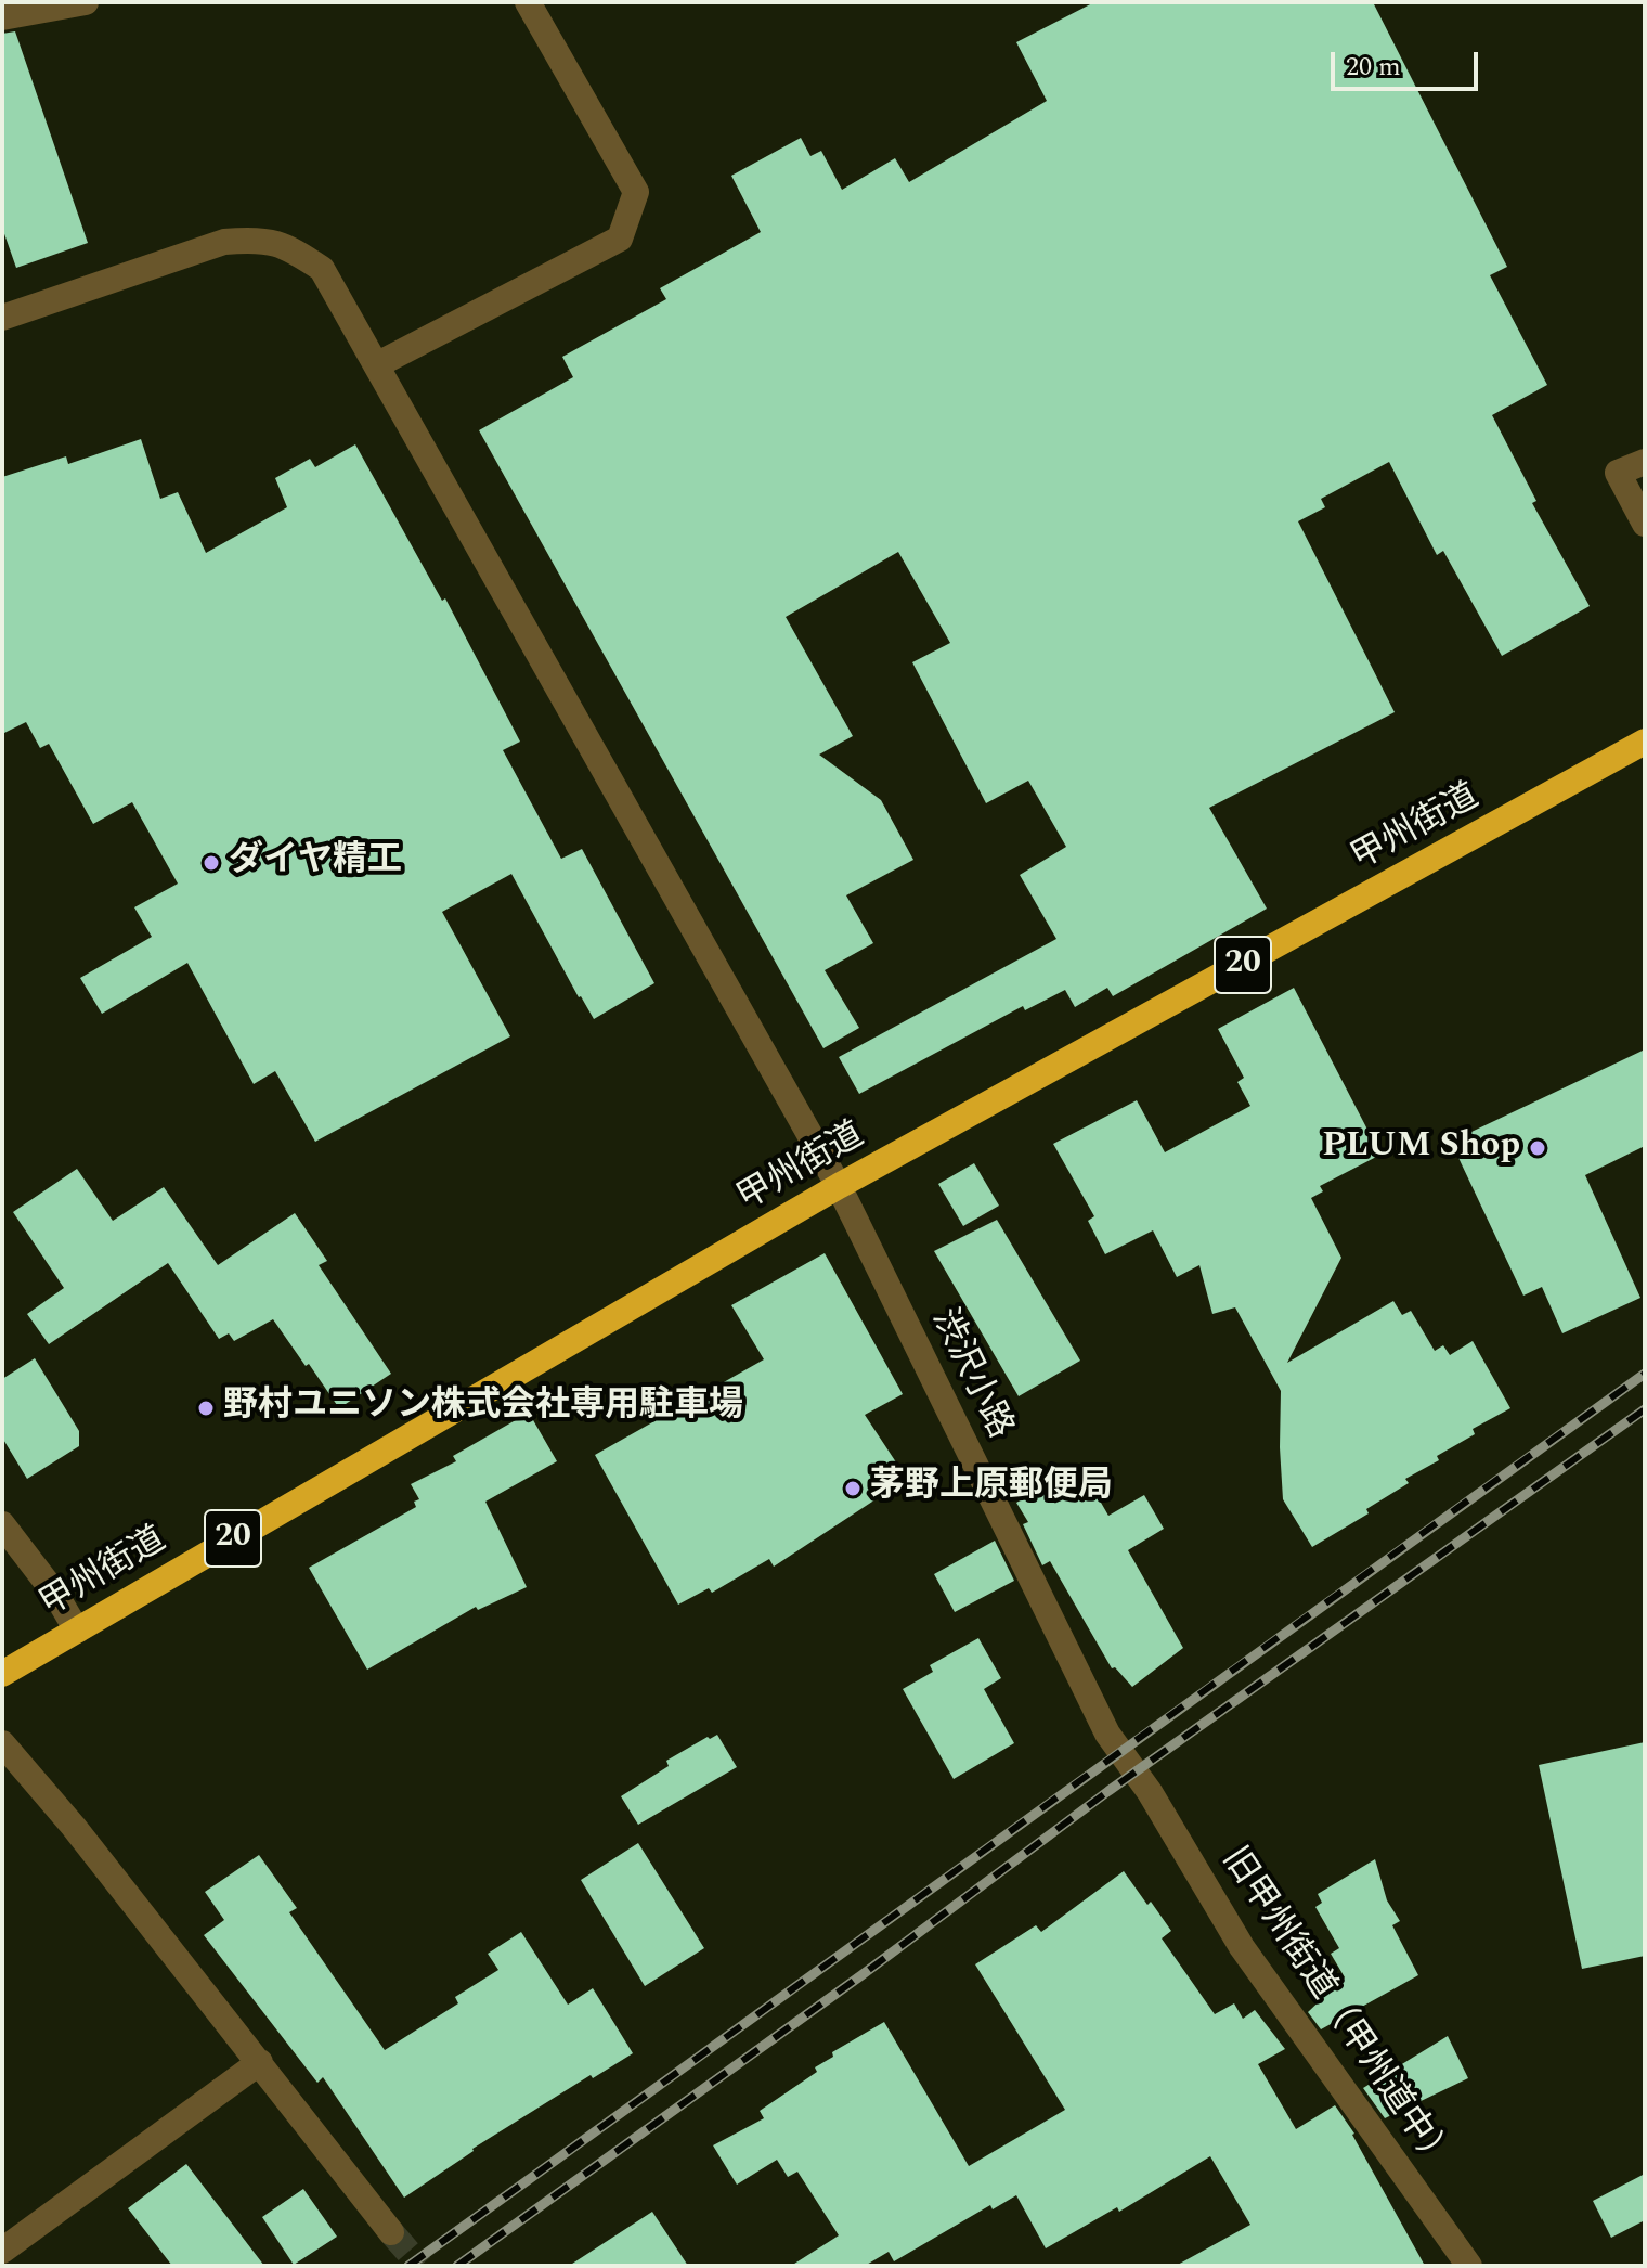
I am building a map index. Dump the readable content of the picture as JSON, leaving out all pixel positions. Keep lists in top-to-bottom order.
{
  "streets": {
    "highway": ["甲州街道", "20"],
    "street": ["渋沢小路", "旧甲州街道（甲州道中）"]
  },
  "crossings": [
    ["甲州街道", "渋沢小路"],
    ["渋沢小路", "旧甲州街道（甲州道中）"]
  ],
  "places": [
    "ダイヤ精工",
    "PLUM Shop",
    "野村ユニソン株式会社専用駐車場",
    "茅野上原郵便局"
  ],
  "scale_bar": "20 m"
}
